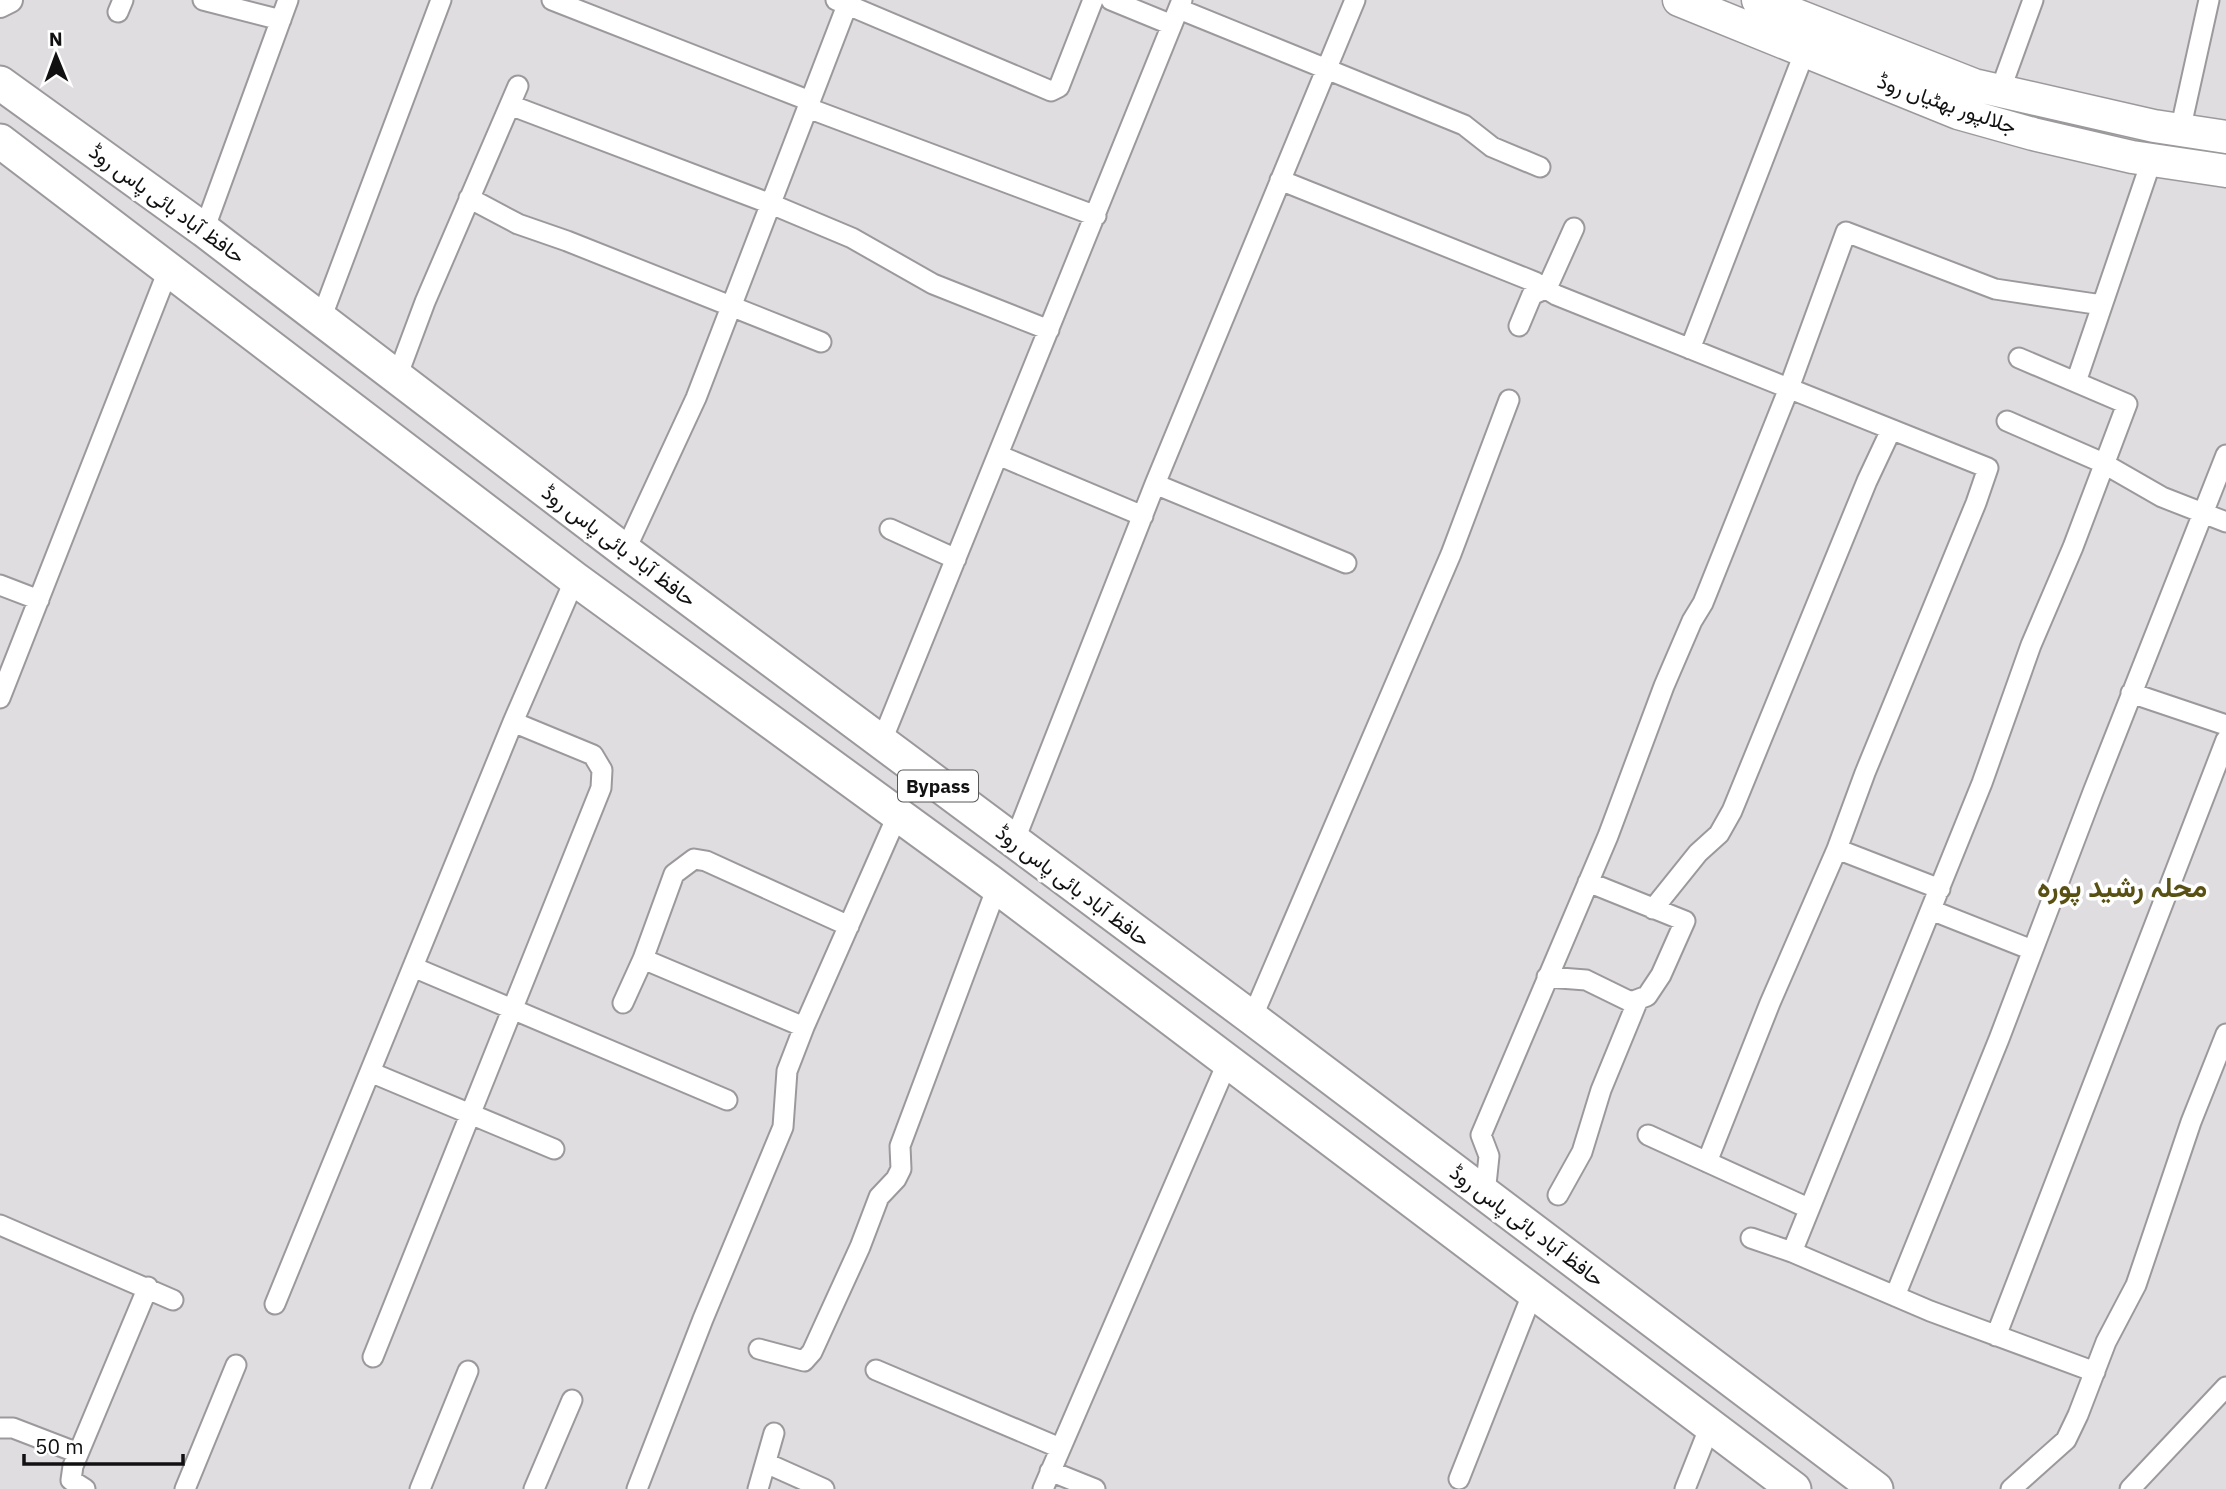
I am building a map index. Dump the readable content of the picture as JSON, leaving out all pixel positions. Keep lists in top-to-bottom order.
{
  "streets": {
    "highway": ["حافظ آباد بائی پاس روڈ", "Bypass"],
    "main road": ["جلالپور بھٹیاں روڈ"]
  },
  "districts": ["محلہ رشید پورہ"],
  "scale_bar": "50 m",
  "north": "top"
}
